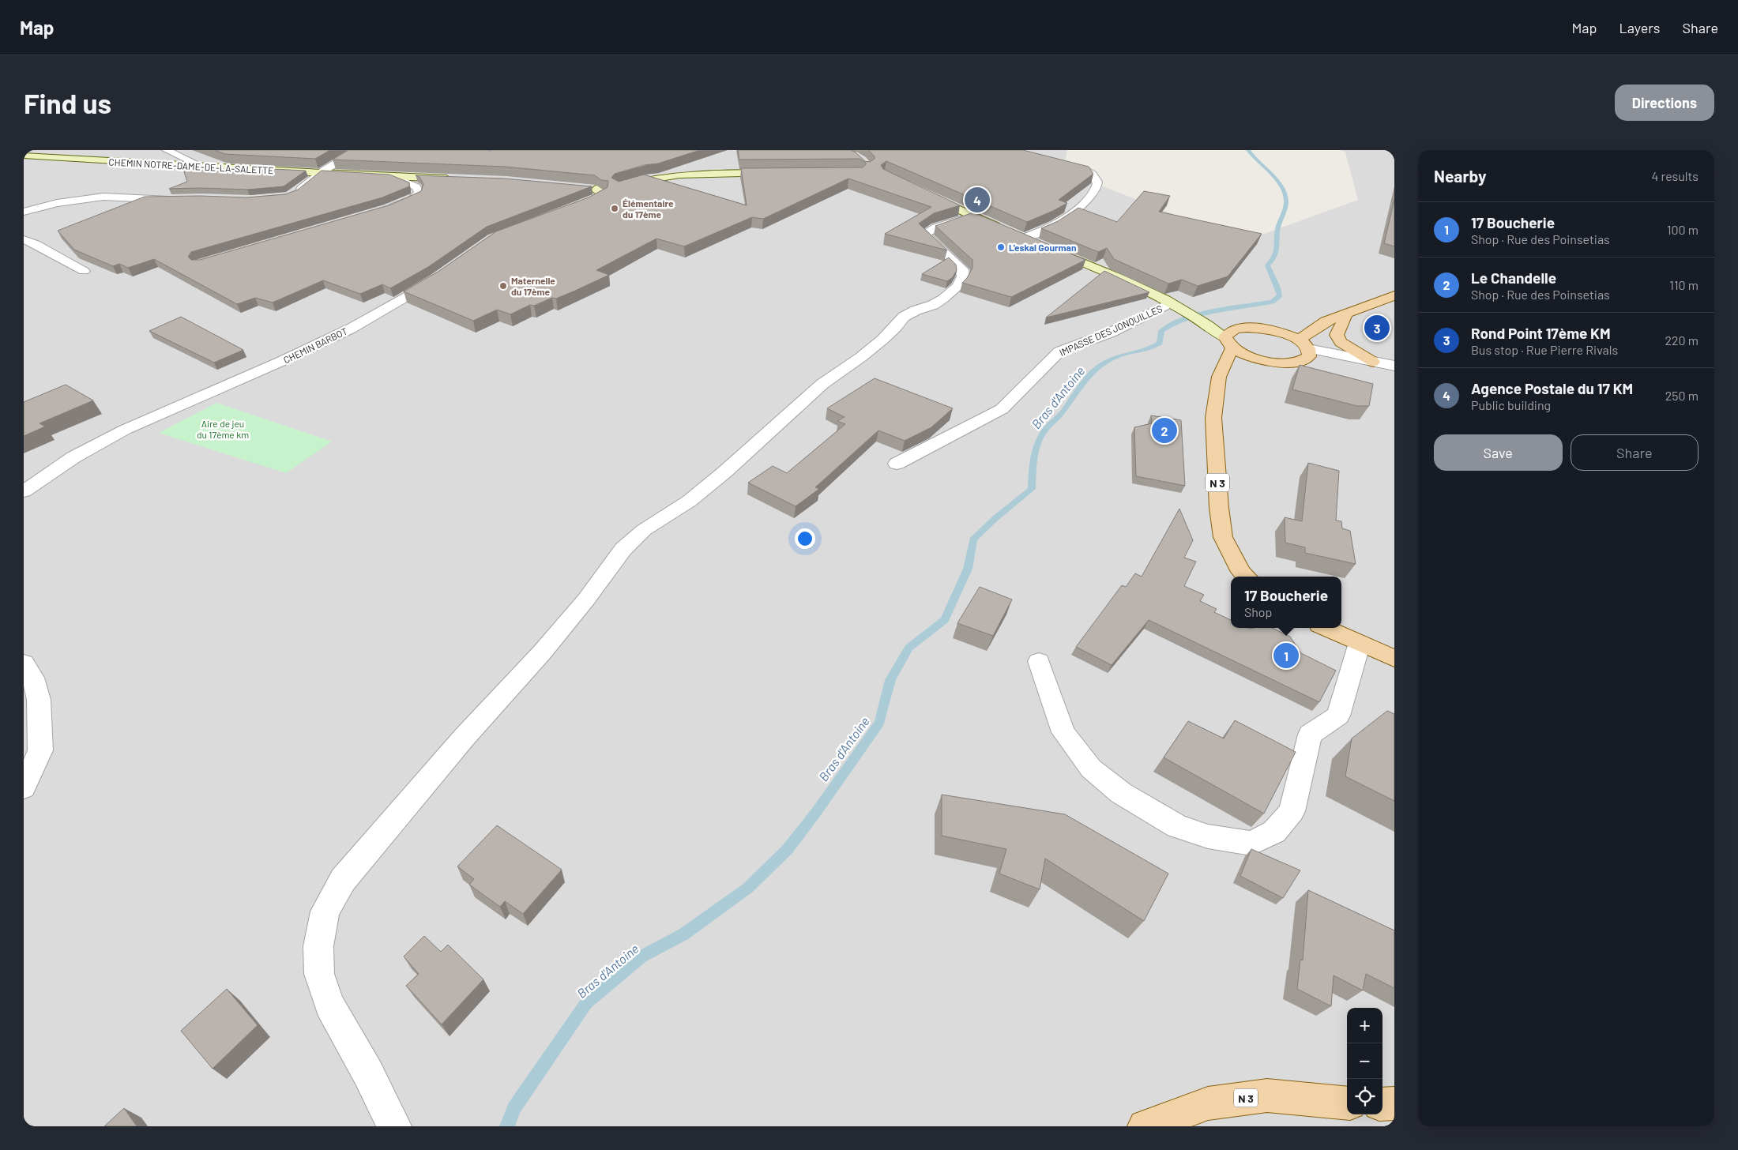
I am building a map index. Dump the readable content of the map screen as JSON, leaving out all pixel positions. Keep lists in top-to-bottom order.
{
  "streets": {
    "main road": ["N 3"],
    "street": ["CHEMIN NOTRE-DAME-DE-LA-SALETTE", "IMPASSE DES JONQUILLES", "CHEMIN BARBOT"]
  },
  "water": ["Bras d'Antoine"],
  "parks": ["Aire de jeu du 17ème km"],
  "places": ["Élémentaire du 17ème", "L'eskal Gourman", "Maternelle du 17ème"],
  "page": {
    "header": "Map",
    "nav": ["Map", "Layers", "Share"],
    "buttons": [
      "Directions",
      ["Save", "Share"]
    ],
    "title": "Find us",
    "heading": ["Nearby", "4 results"],
    "pins": [
      "4",
      "3",
      "2",
      "1"
    ],
    "list": [
      {
        "mark": "1",
        "name": "17 Boucherie",
        "note": "Shop · Rue des Poinsetias",
        "value": "100 m"
      },
      {
        "mark": "2",
        "name": "Le Chandelle",
        "note": "Shop · Rue des Poinsetias",
        "value": "110 m"
      },
      {
        "mark": "3",
        "name": "Rond Point 17ème KM",
        "note": "Bus stop · Rue Pierre Rivals",
        "value": "220 m"
      },
      {
        "mark": "4",
        "name": "Agence Postale du 17 KM",
        "note": "Public building",
        "value": "250 m"
      }
    ],
    "popup": ["17 Boucherie", "Shop"],
    "map_buttons": ["+", "−"]
  }
}
